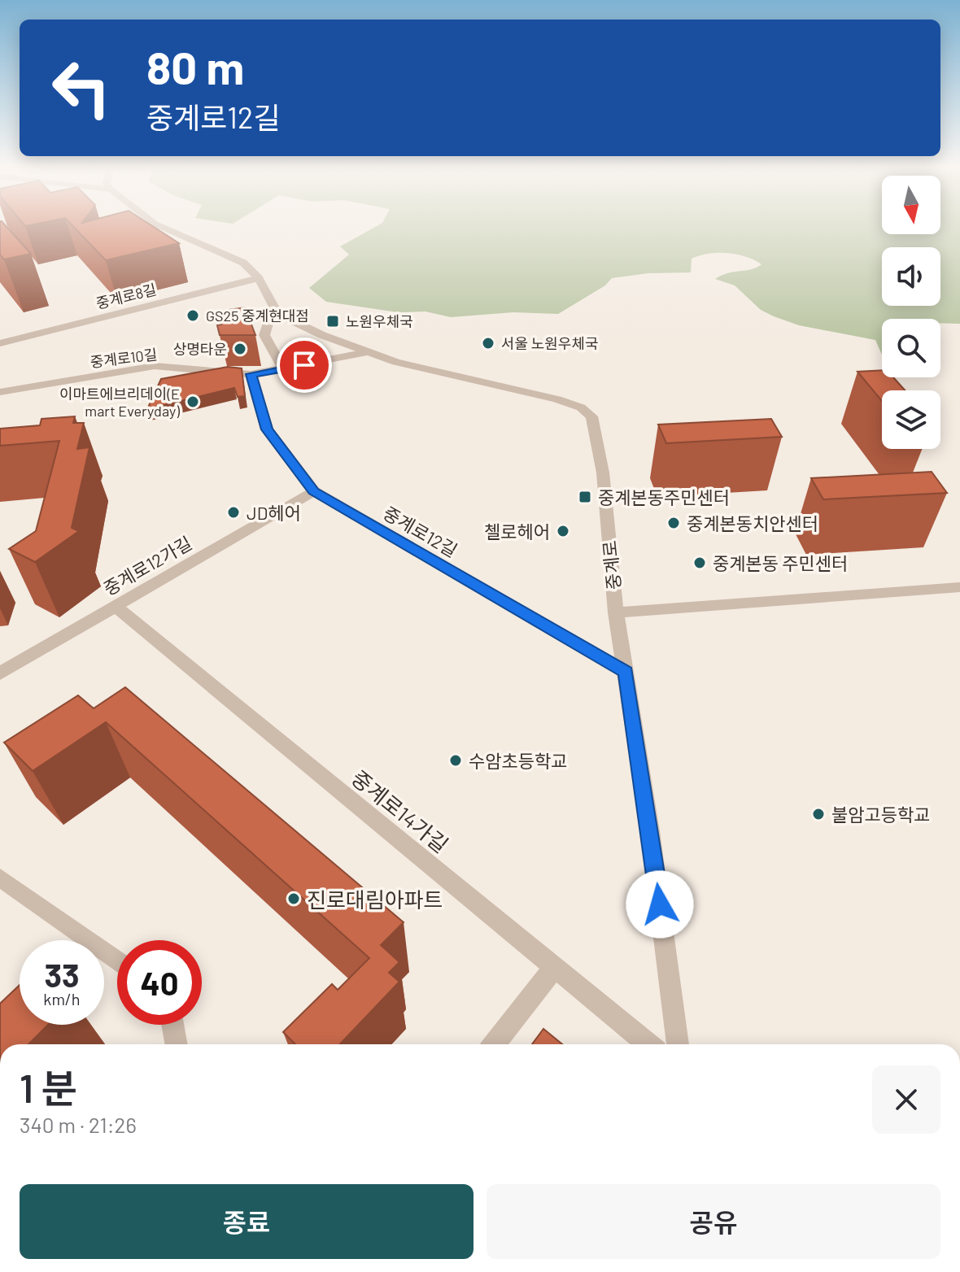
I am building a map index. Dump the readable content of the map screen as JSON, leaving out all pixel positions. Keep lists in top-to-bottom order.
{
  "streets": {
    "street": [
      "중계로8길",
      "중계로10길",
      "중계로12길",
      "중계로12가길",
      "중계로",
      "중계로14가길"
    ]
  },
  "crossings": [
    ["중계로10길", "중계로12길"],
    ["중계로10길", "중계로"],
    ["중계로12길", "중계로12가길"],
    ["중계로12길", "중계로"],
    ["중계로12가길", "중계로14가길"]
  ],
  "places": {
    "other": [
      "GS25 중계현대점",
      "서울 노원우체국",
      "상명타운",
      "이마트에브리데이(E mart Everyday)",
      "JD헤어",
      "중계본동치안센터",
      "첼로헤어",
      "중계본동 주민센터",
      "수암초등학교",
      "불암고등학교",
      "진로대림아파트"
    ],
    "transit": ["노원우체국", "중계본동주민센터"]
  },
  "north": "bottom",
  "page": {
    "turn": ["80 m", "중계로12길"],
    "speed": "33 km/h",
    "limit": "40",
    "heading": ["1 분", "340 m · 21:26"],
    "buttons": ["종료", "공유"]
  }
}
